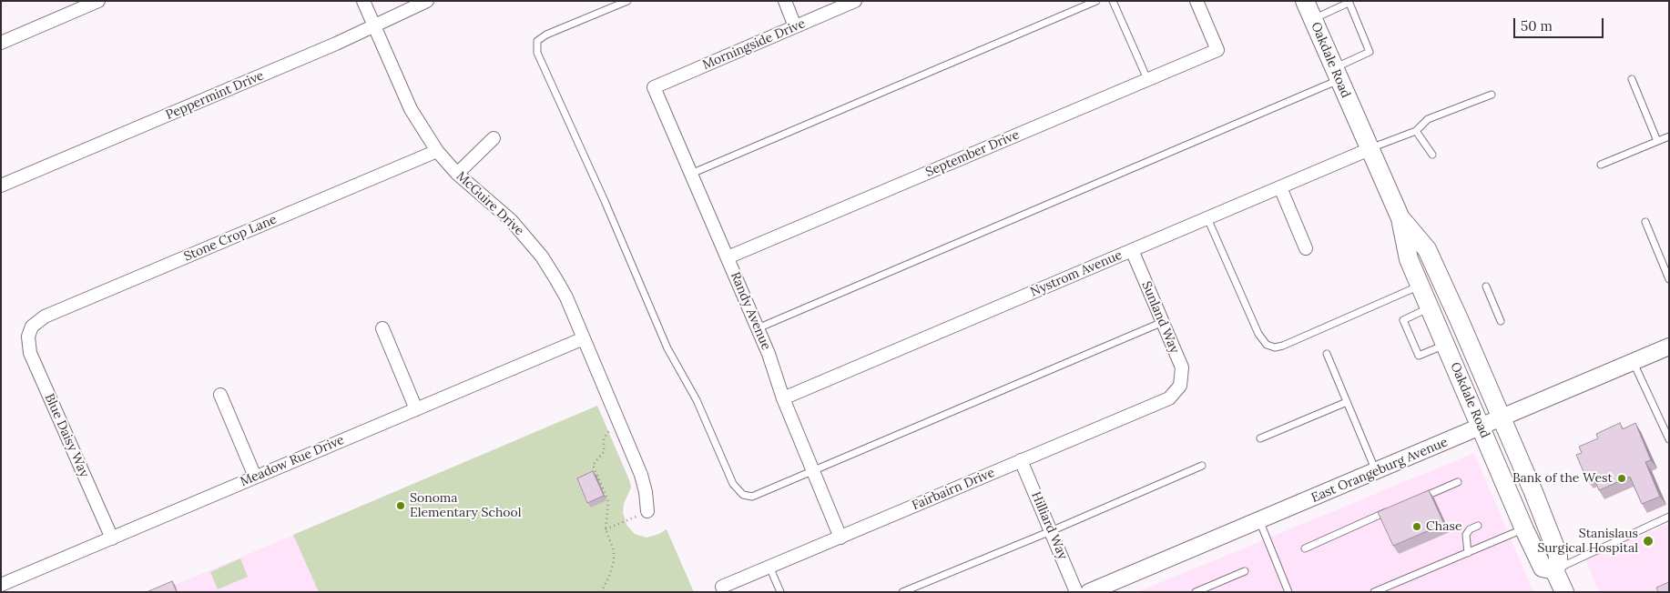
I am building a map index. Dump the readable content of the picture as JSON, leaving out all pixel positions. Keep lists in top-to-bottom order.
{
  "streets": {
    "main road": ["Oakdale Road"],
    "street": [
      "Morningside Drive",
      "Peppermint Drive",
      "September Drive",
      "McGuire Drive",
      "Stone Crop Lane",
      "Nystrom Avenue",
      "Randy Avenue",
      "Sunland Way",
      "Blue Daisy Way",
      "Meadow Rue Drive",
      "East Orangeburg Avenue",
      "Fairbairn Drive",
      "Hilliard Way"
    ]
  },
  "crossings": [
    ["Morningside Drive", "Randy Avenue"],
    ["Oakdale Road", "Nystrom Avenue"],
    ["Oakdale Road", "East Orangeburg Avenue"],
    ["Peppermint Drive", "McGuire Drive"],
    ["September Drive", "Randy Avenue"],
    ["McGuire Drive", "Stone Crop Lane"],
    ["McGuire Drive", "Meadow Rue Drive"],
    ["Stone Crop Lane", "Blue Daisy Way"],
    ["Nystrom Avenue", "Randy Avenue"],
    ["Nystrom Avenue", "Sunland Way"],
    ["Randy Avenue", "Fairbairn Drive"],
    ["Sunland Way", "Fairbairn Drive"],
    ["Blue Daisy Way", "Meadow Rue Drive"],
    ["Fairbairn Drive", "Hilliard Way"]
  ],
  "places": [
    "Bank of the West",
    "Sonoma Elementary School",
    "Chase",
    "Stanislaus Surgical Hospital"
  ],
  "scale_bar": "50 m"
}
